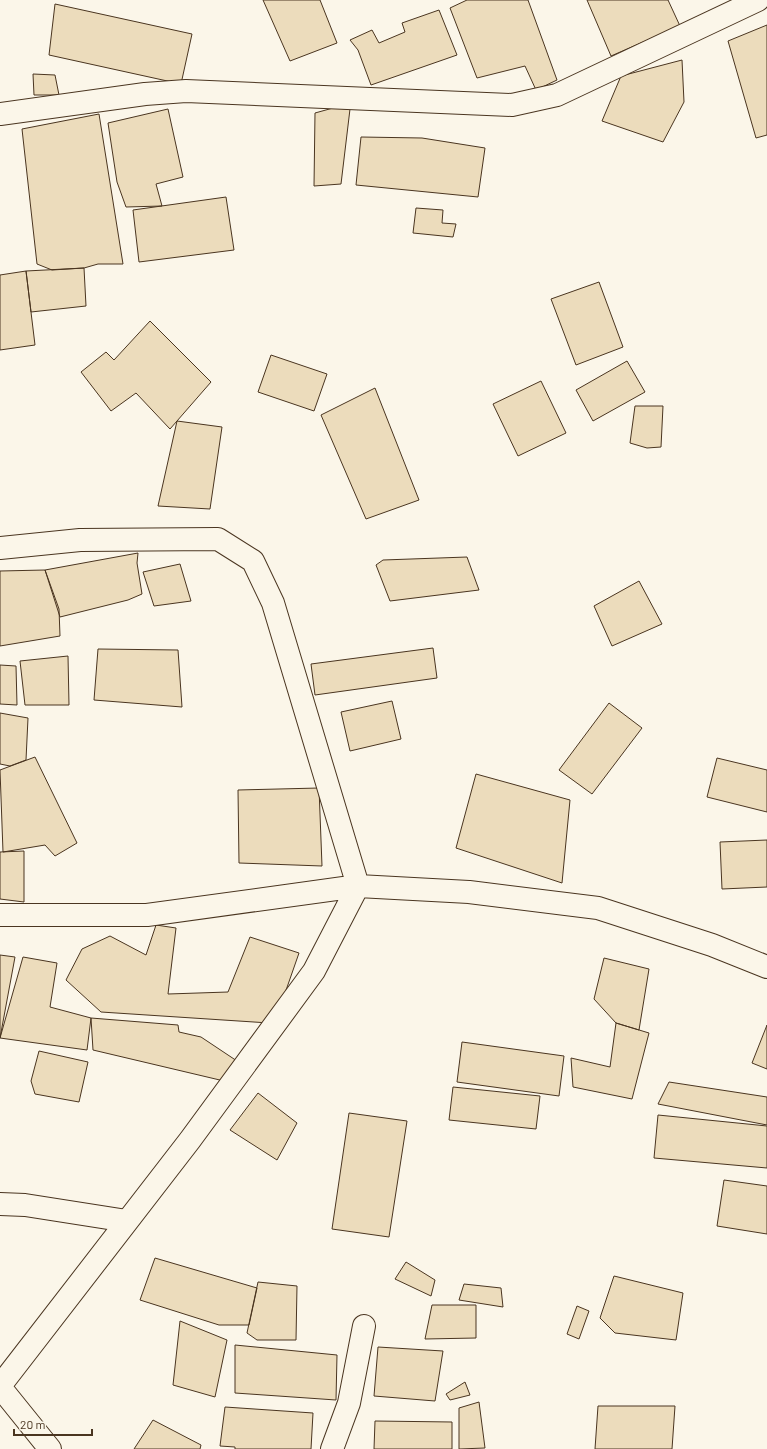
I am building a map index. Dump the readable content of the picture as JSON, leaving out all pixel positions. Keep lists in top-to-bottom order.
{
  "scale_bar": "20 m"
}
